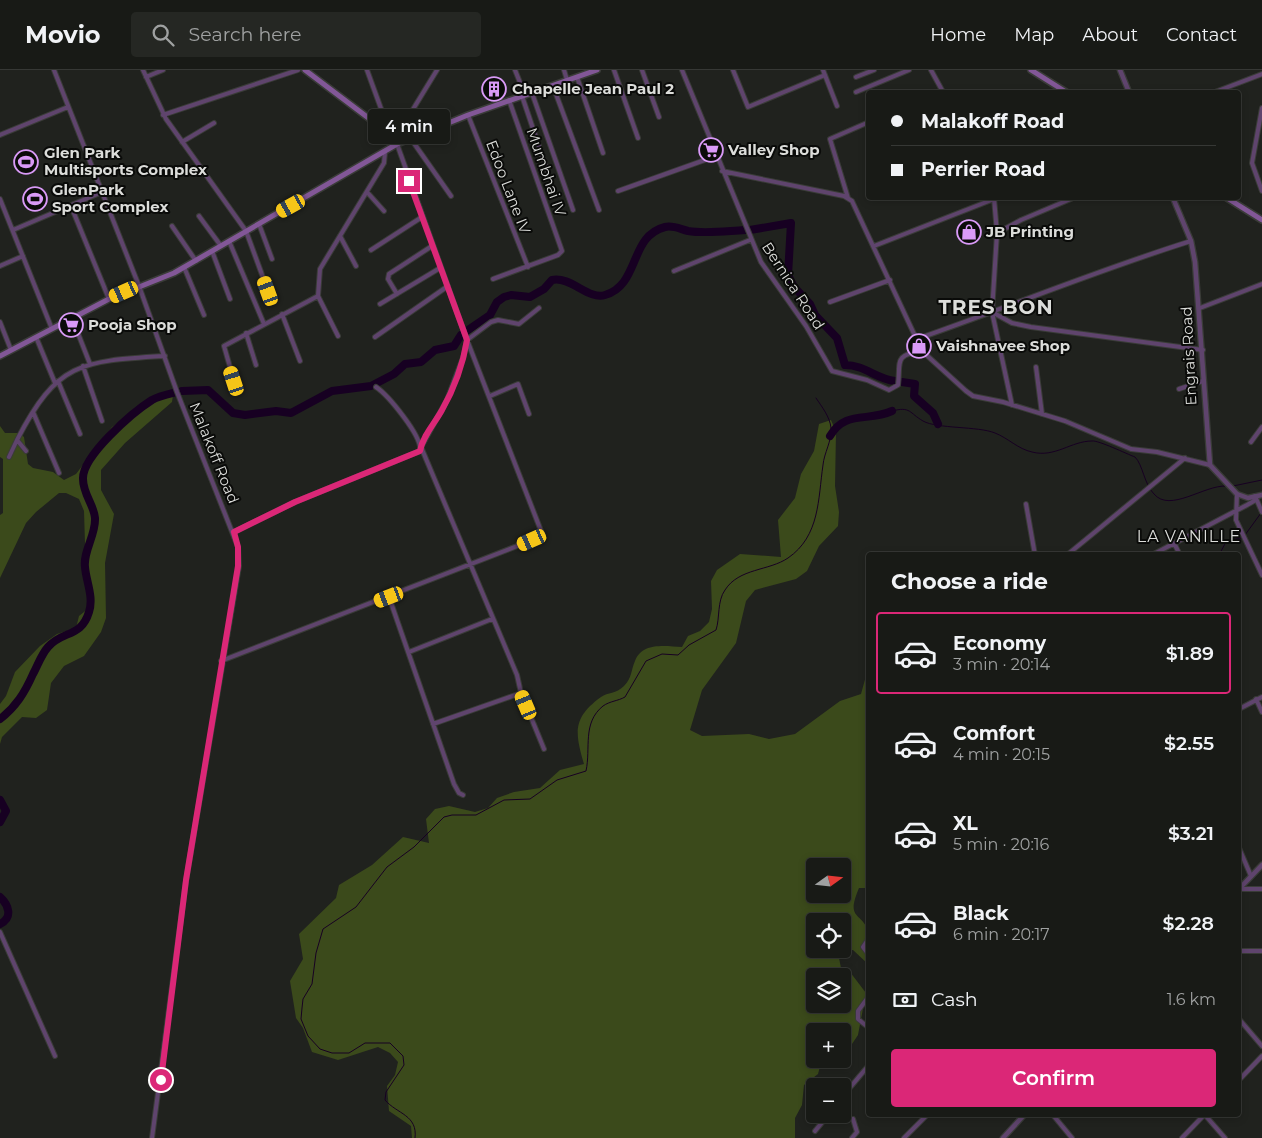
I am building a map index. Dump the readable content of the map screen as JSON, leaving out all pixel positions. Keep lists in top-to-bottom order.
{
  "streets": {
    "street": [
      "Mumbhai IV",
      "Edoo Lane IV",
      "Bernica Road",
      "Engrais Road",
      "Malakoff Road"
    ]
  },
  "crossings": [
    ["Mumbhai IV", "Edoo Lane IV"]
  ],
  "districts": ["TRES BON", "LA VANILLE"],
  "places": {
    "building": ["Chapelle Jean Paul 2"],
    "supermarket": ["Valley Shop", "Pooja Shop"],
    "sports": ["Glen Park Multisports Complex", "GlenPark Sport Complex"],
    "shop": ["JB Printing", "Vaishnavee Shop"]
  },
  "north": "right",
  "page": {
    "header": "Movio",
    "search": "Search here",
    "nav": [
      "Home",
      "Map",
      "About",
      "Contact"
    ],
    "banner": ["Malakoff Road", "Perrier Road"],
    "bubble": "4 min",
    "heading": "Choose a ride",
    "list": [
      {
        "name": "Economy",
        "note": "3 min · 20:14",
        "value": "$1.89"
      },
      {
        "name": "Comfort",
        "note": "4 min · 20:15",
        "value": "$2.55"
      },
      {
        "name": "XL",
        "note": "5 min · 20:16",
        "value": "$3.21"
      },
      {
        "name": "Black",
        "note": "6 min · 20:17",
        "value": "$2.28"
      }
    ],
    "map_buttons": ["+", "−"],
    "pay": ["Cash", "1.6 km"],
    "buttons": "Confirm"
  }
}
